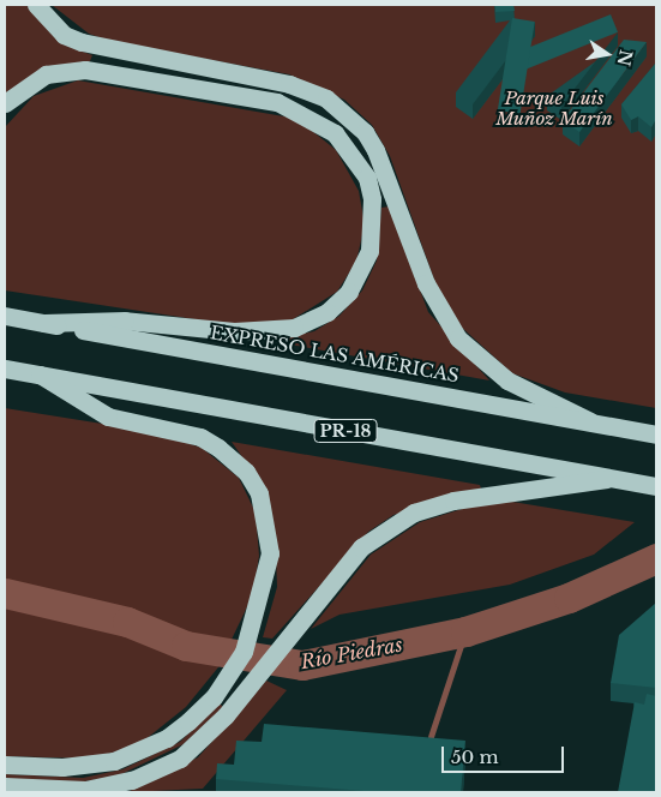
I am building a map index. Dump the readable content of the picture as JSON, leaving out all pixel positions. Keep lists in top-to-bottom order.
{
  "streets": {
    "highway": ["EXPRESO LAS AMÉRICAS", "PR-18"]
  },
  "water": ["Río Piedras"],
  "parks": ["Parque Luis Muñoz Marín"],
  "scale_bar": "50 m",
  "north": "right"
}
